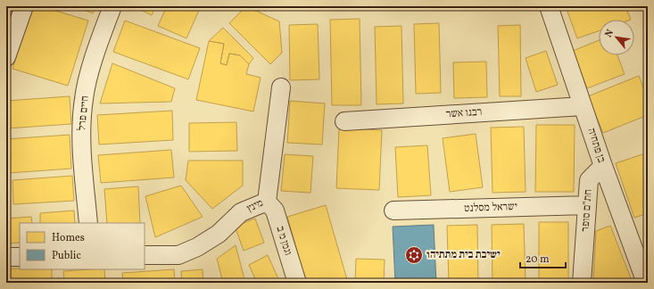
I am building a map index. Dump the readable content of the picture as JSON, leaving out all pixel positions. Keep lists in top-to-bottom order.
{
  "streets": {
    "street": [
      "חיים פרל",
      "רבנו אשר",
      "בן פתחיה",
      "מינץ",
      "ישראל מסלנט",
      "חת\"ם סופר",
      "וגמן מ ב"
    ]
  },
  "crossings": [
    ["רבנו אשר", "בן פתחיה"],
    ["בן פתחיה", "חת\"ם סופר"],
    ["מינץ", "וגמן מ ב"],
    ["ישראל מסלנט", "חת\"ם סופר"]
  ],
  "places": {
    "synagogue": ["ישיבת בית מתתיהו"]
  },
  "legend": ["Homes", "Public"],
  "scale_bar": "20 m",
  "north": "top left"
}
